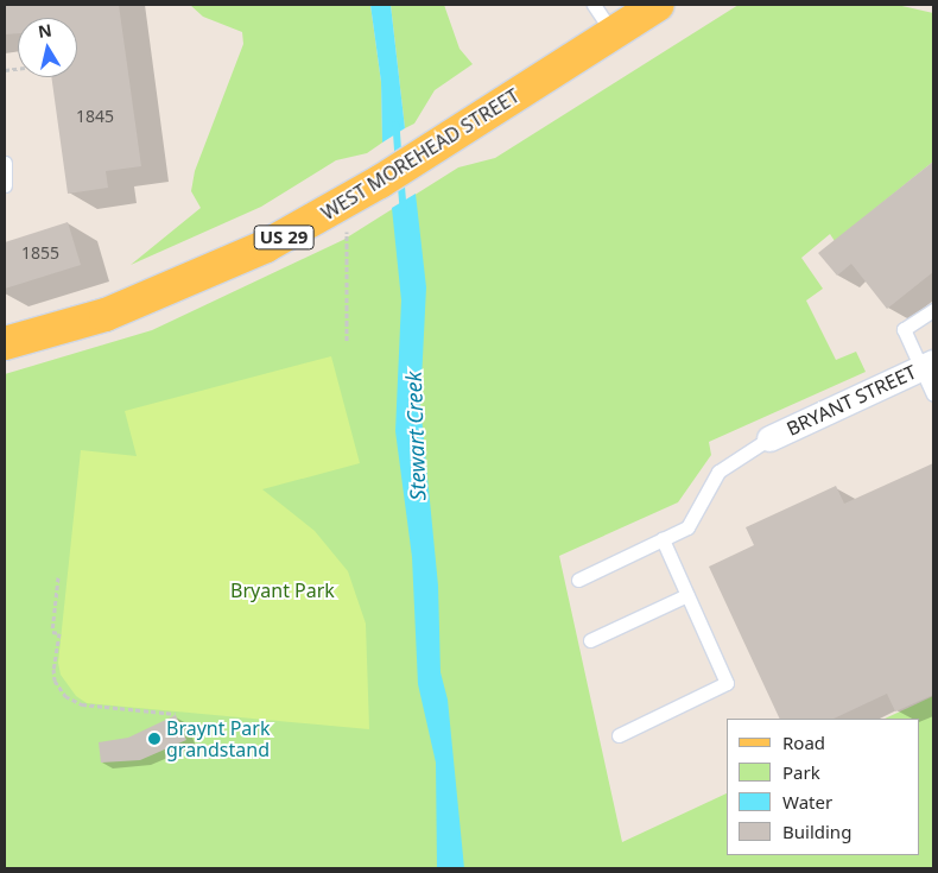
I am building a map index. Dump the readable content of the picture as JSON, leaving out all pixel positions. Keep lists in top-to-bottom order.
{
  "streets": {
    "main road": ["WEST MOREHEAD STREET", "US 29"],
    "street": ["BRYANT STREET"]
  },
  "water": ["Stewart Creek"],
  "parks": ["Bryant Park"],
  "places": ["Braynt Park grandstand"],
  "house_numbers": ["1845", "1855"],
  "legend": [
    "Road",
    "Park",
    "Water",
    "Building"
  ],
  "north": "top"
}
